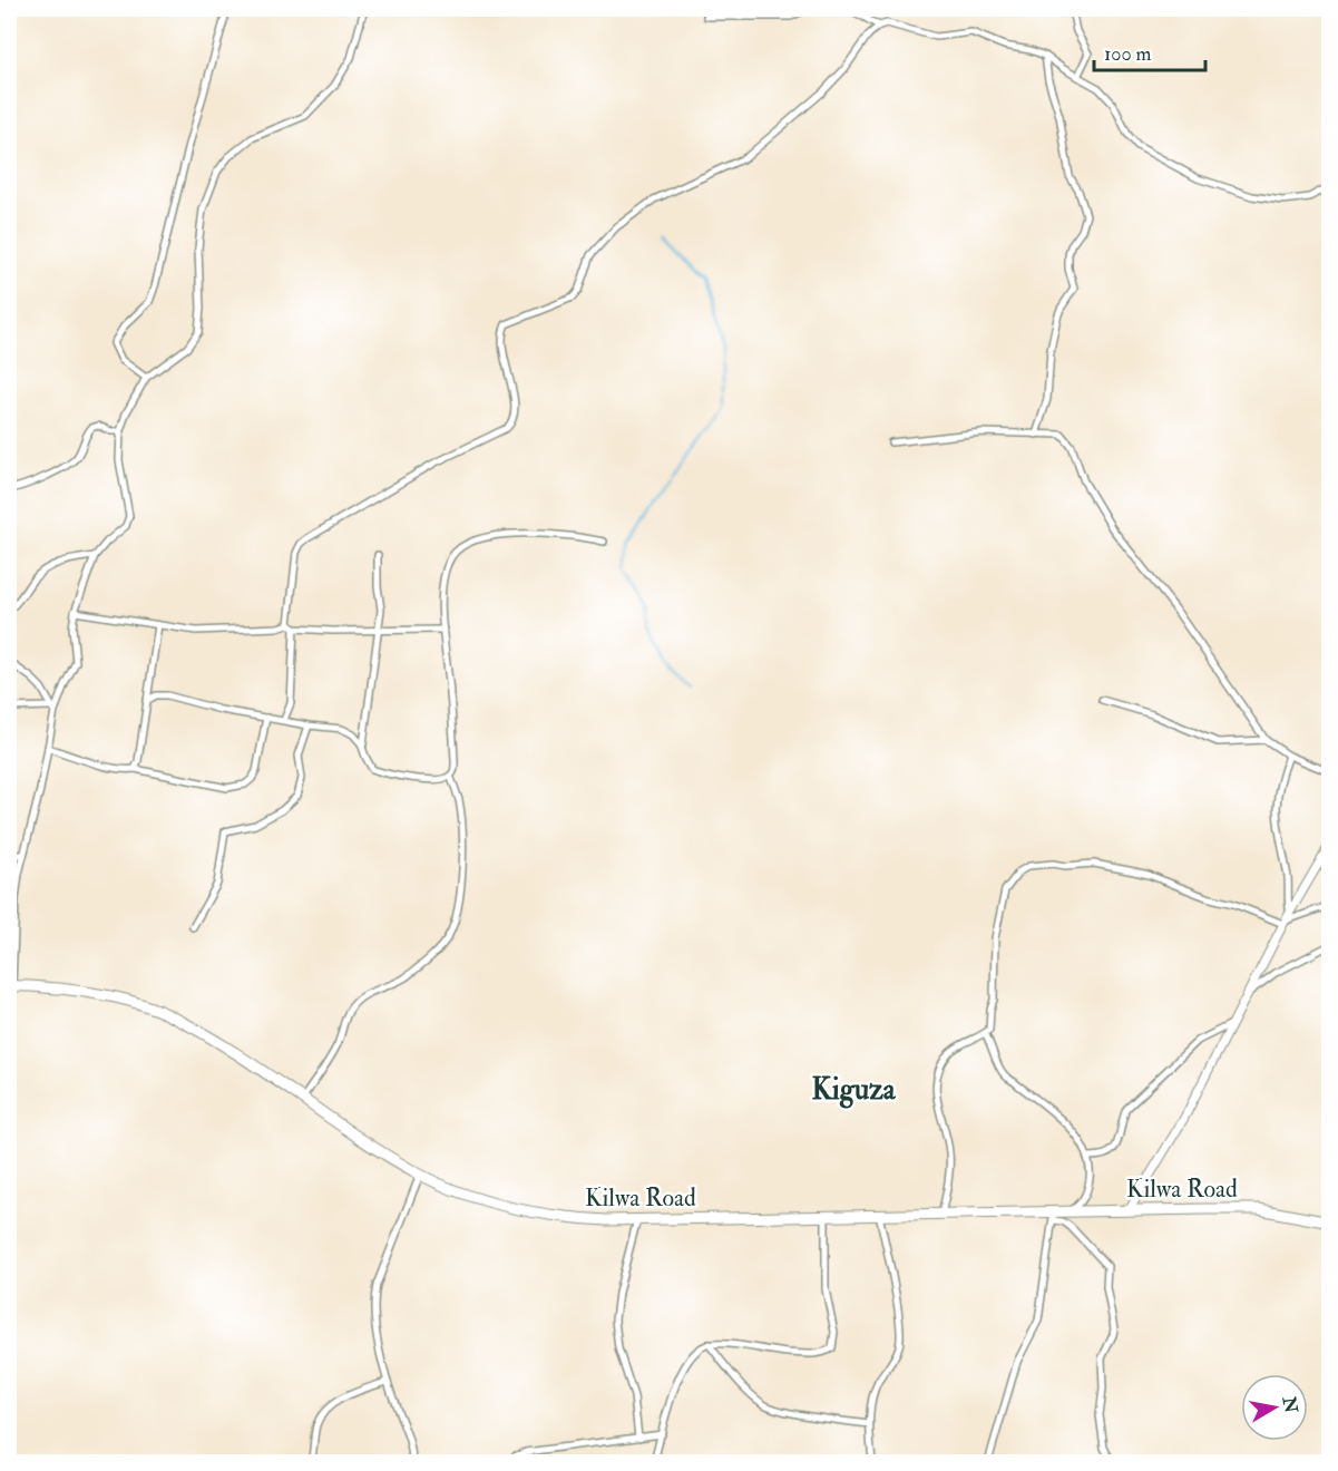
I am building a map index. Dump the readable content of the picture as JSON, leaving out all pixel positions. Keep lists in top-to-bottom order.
{
  "streets": {
    "highway": ["Kilwa Road"]
  },
  "districts": ["Kiguza"],
  "scale_bar": "100 m",
  "north": "right"
}
